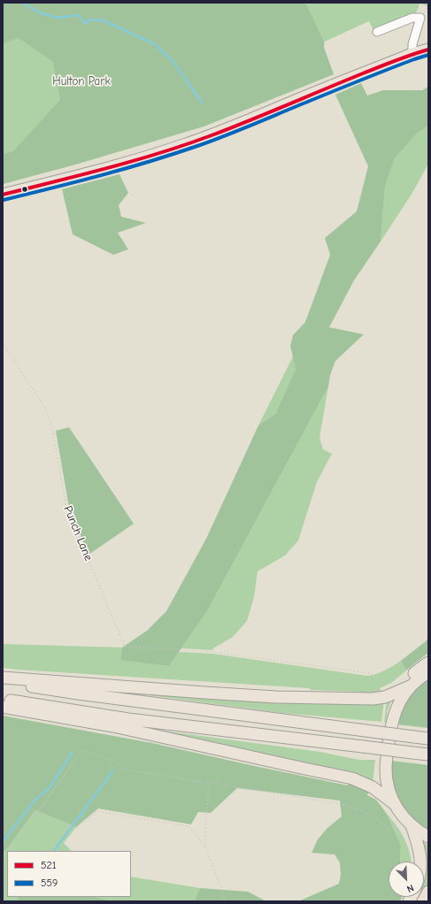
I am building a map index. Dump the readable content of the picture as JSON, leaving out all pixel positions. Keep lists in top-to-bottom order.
{
  "streets": {
    "path": ["Punch Lane"]
  },
  "parks": ["Hulton Park"],
  "lines": ["transit line 521", "transit line 559"],
  "legend": ["521", "559"],
  "north": "bottom right"
}
